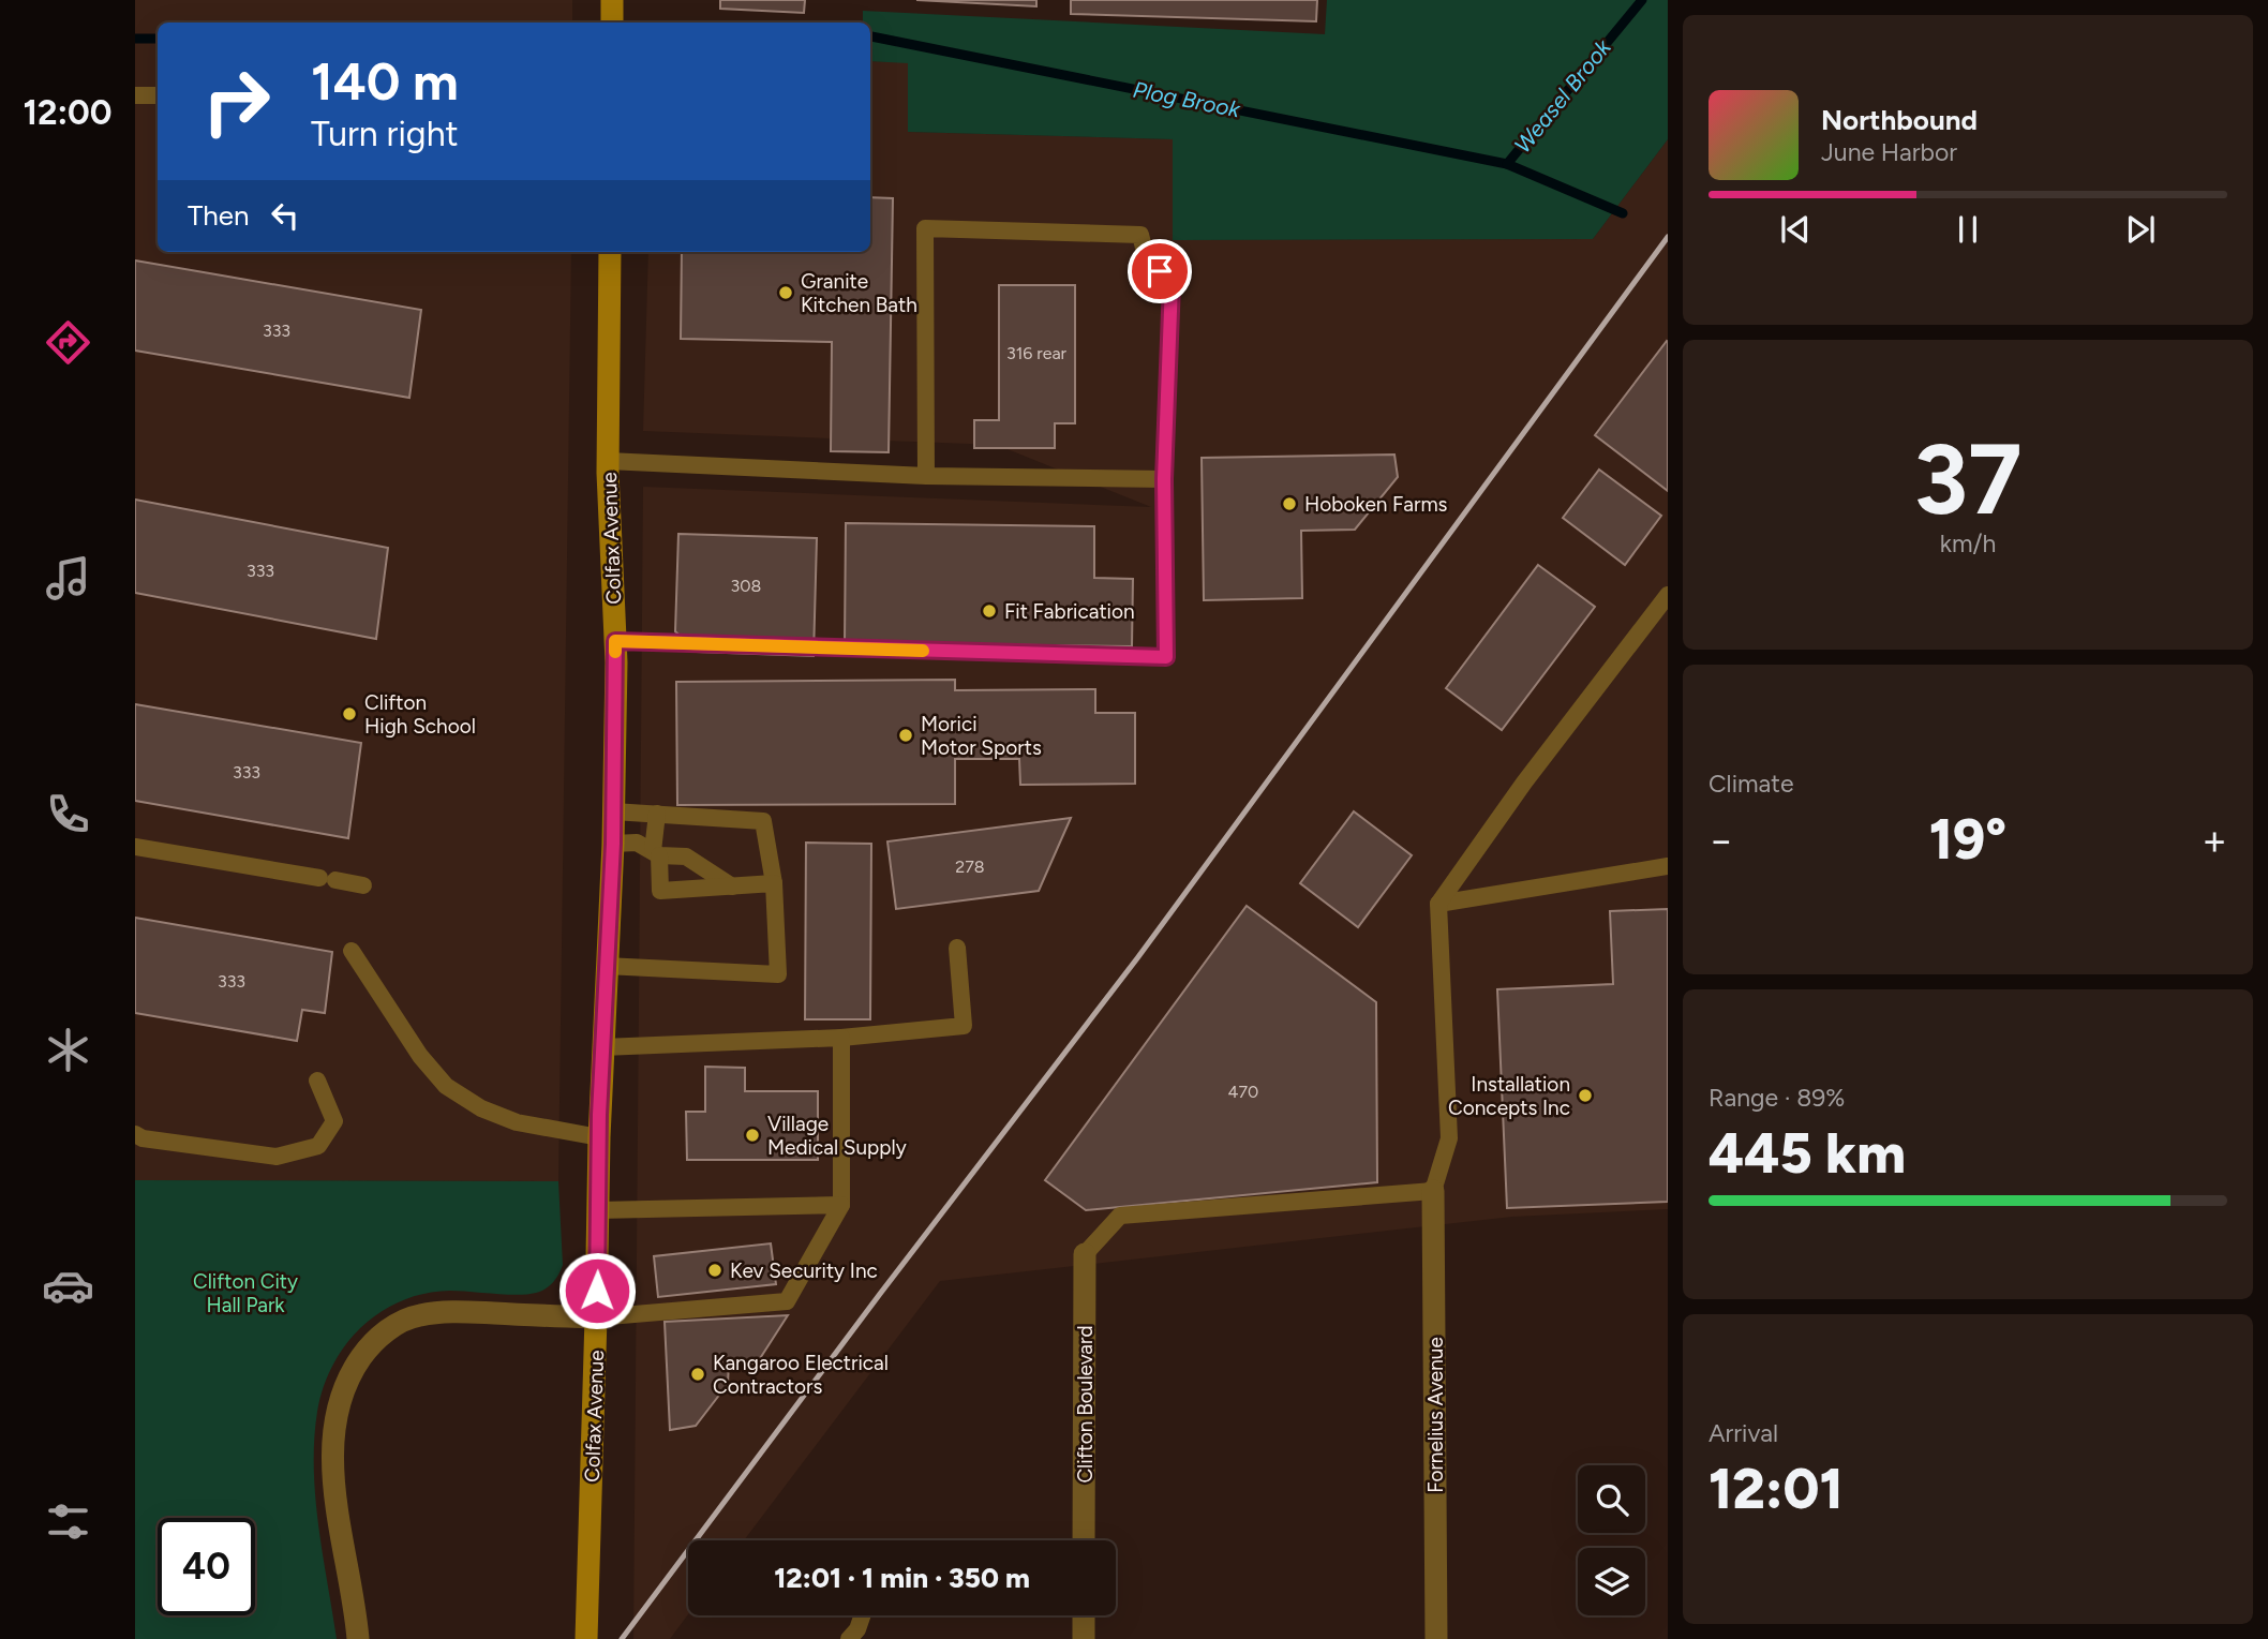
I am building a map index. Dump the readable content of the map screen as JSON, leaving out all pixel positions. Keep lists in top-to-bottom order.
{
  "streets": {
    "street": ["Colfax Avenue", "Clifton Boulevard", "Fornelius Avenue"]
  },
  "water": ["Weasel Brook", "Plog Brook"],
  "parks": ["Clifton City Hall Park"],
  "places": [
    "Granite Kitchen Bath",
    "Hoboken Farms",
    "Fit Fabrication",
    "Clifton High School",
    "Morici Motor Sports",
    "Installation Concepts Inc",
    "Village Medical Supply",
    "Kev Security Inc",
    "Kangaroo Electrical Contractors"
  ],
  "house_numbers": [
    "333",
    "316 rear",
    "333",
    "308",
    "333",
    "278",
    "333",
    "470"
  ],
  "page": {
    "tabs": "12:00",
    "turn": ["140 m", "Turn right"],
    "song": ["Northbound", "June Harbor"],
    "then": "Then",
    "tile": [
      ["37", "km/h"],
      "Climate",
      ["Range · 89%", "445 km"],
      ["Arrival", "12:01"]
    ],
    "heat": ["−", "19°", "+"],
    "limit": "40",
    "trip": "12:01 · 1 min · 350 m"
  }
}
